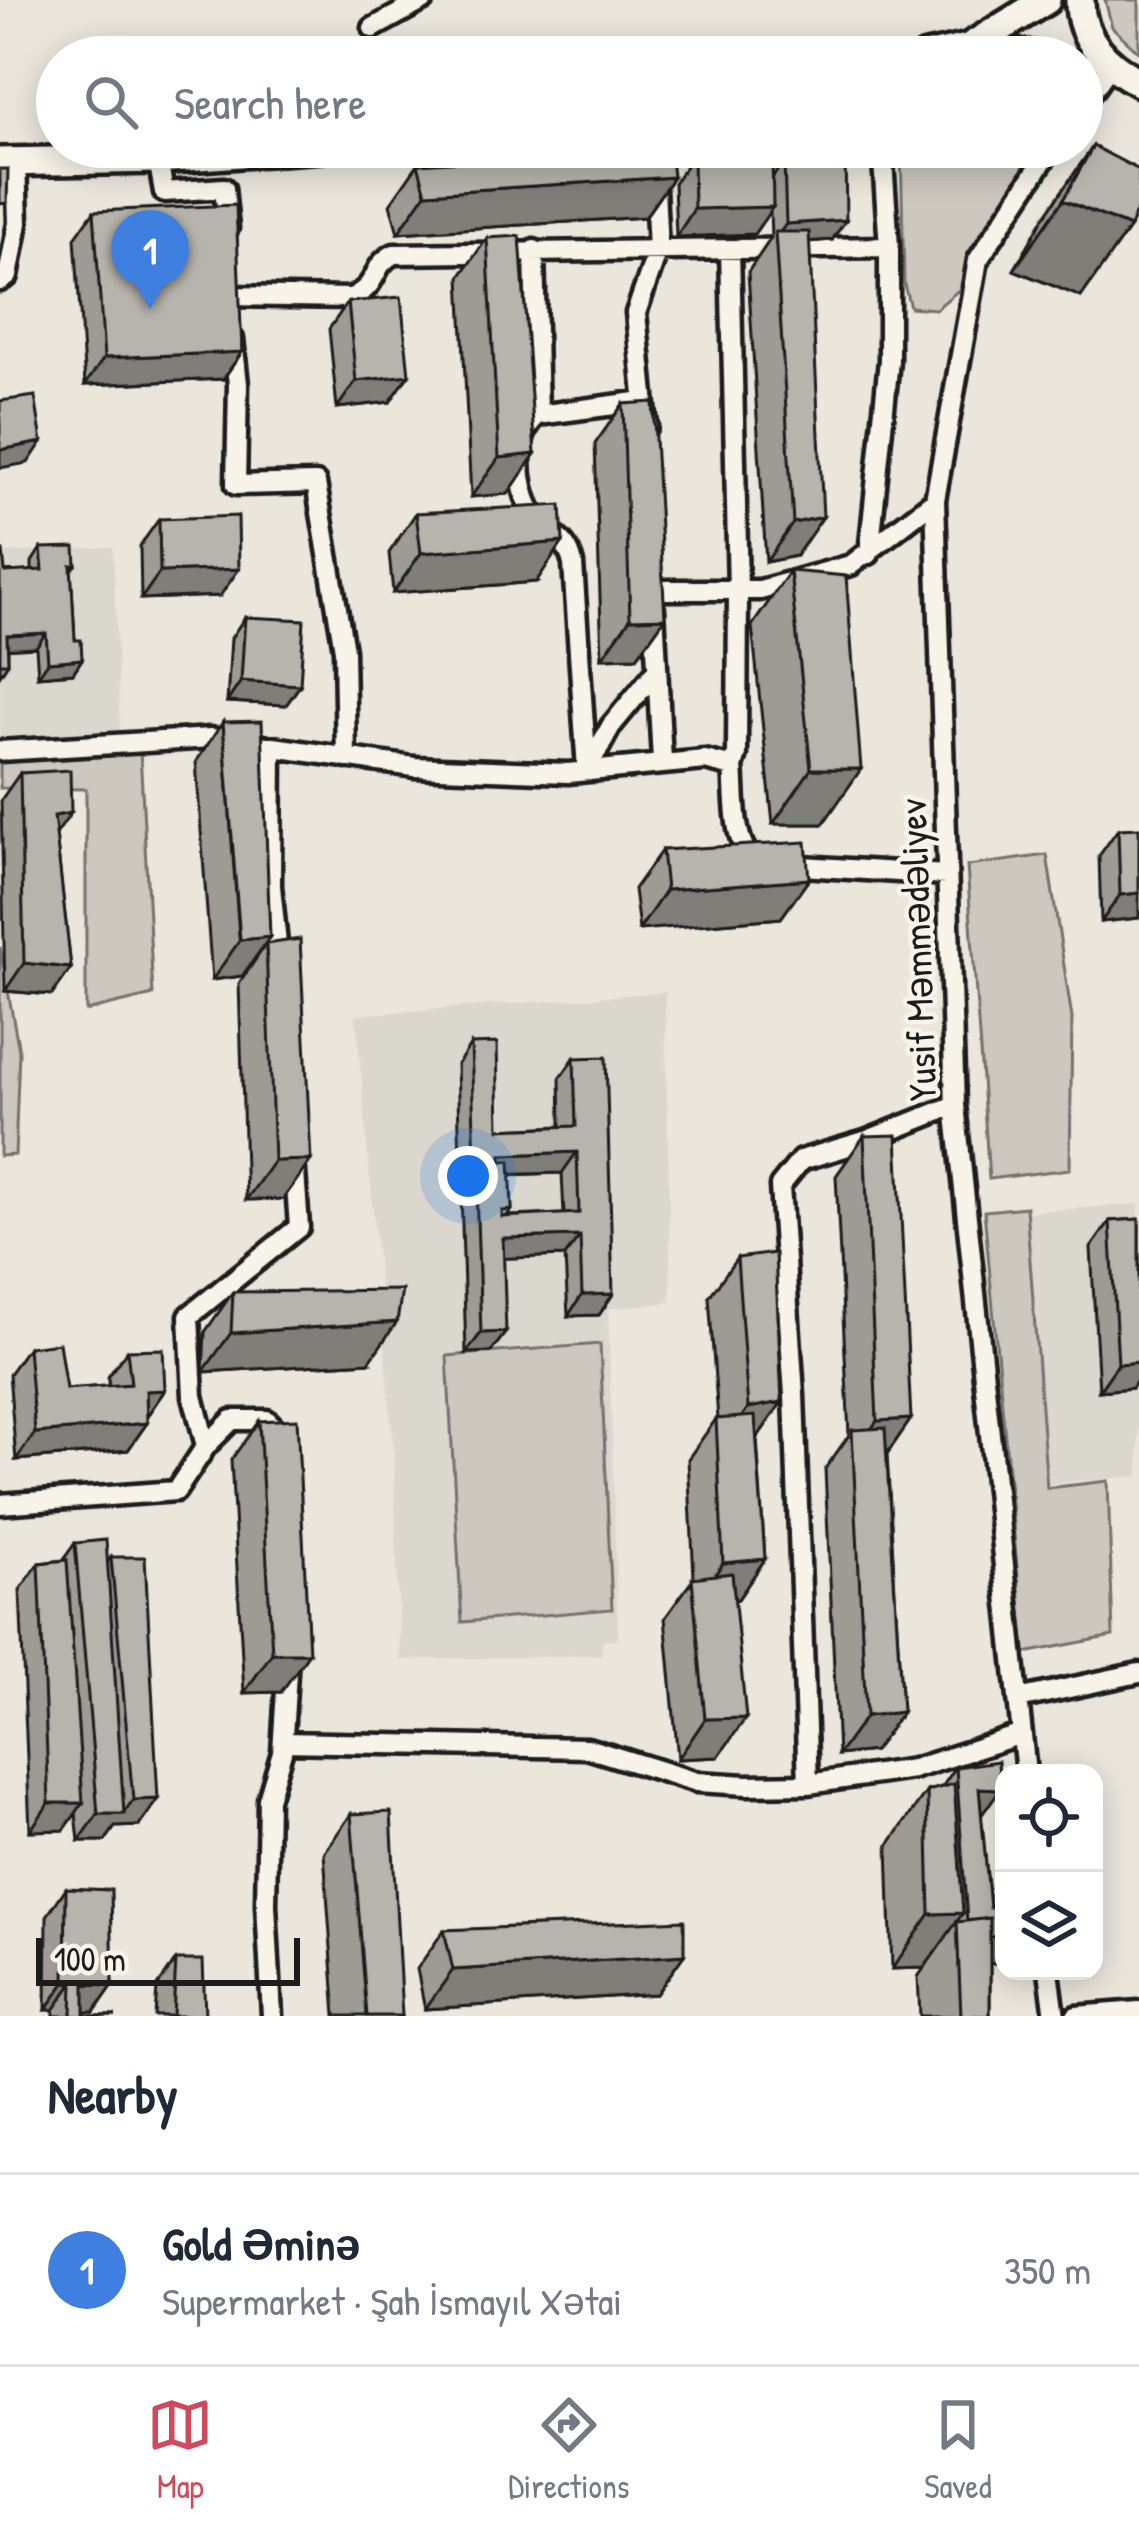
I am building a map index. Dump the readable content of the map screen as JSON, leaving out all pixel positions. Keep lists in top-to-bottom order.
{
  "streets": {
    "street": ["Yusif Məmmədəliyev"]
  },
  "scale_bar": "100 m",
  "page": {
    "search": "Search here",
    "pins": "1",
    "scale": "100 m",
    "heading": "Nearby",
    "list": [
      {
        "mark": "1",
        "name": "Gold Əminə",
        "note": "Supermarket · Şah İsmayıl Xətai",
        "value": "350 m"
      }
    ],
    "nav": ["Map", "Directions", "Saved"]
  }
}
